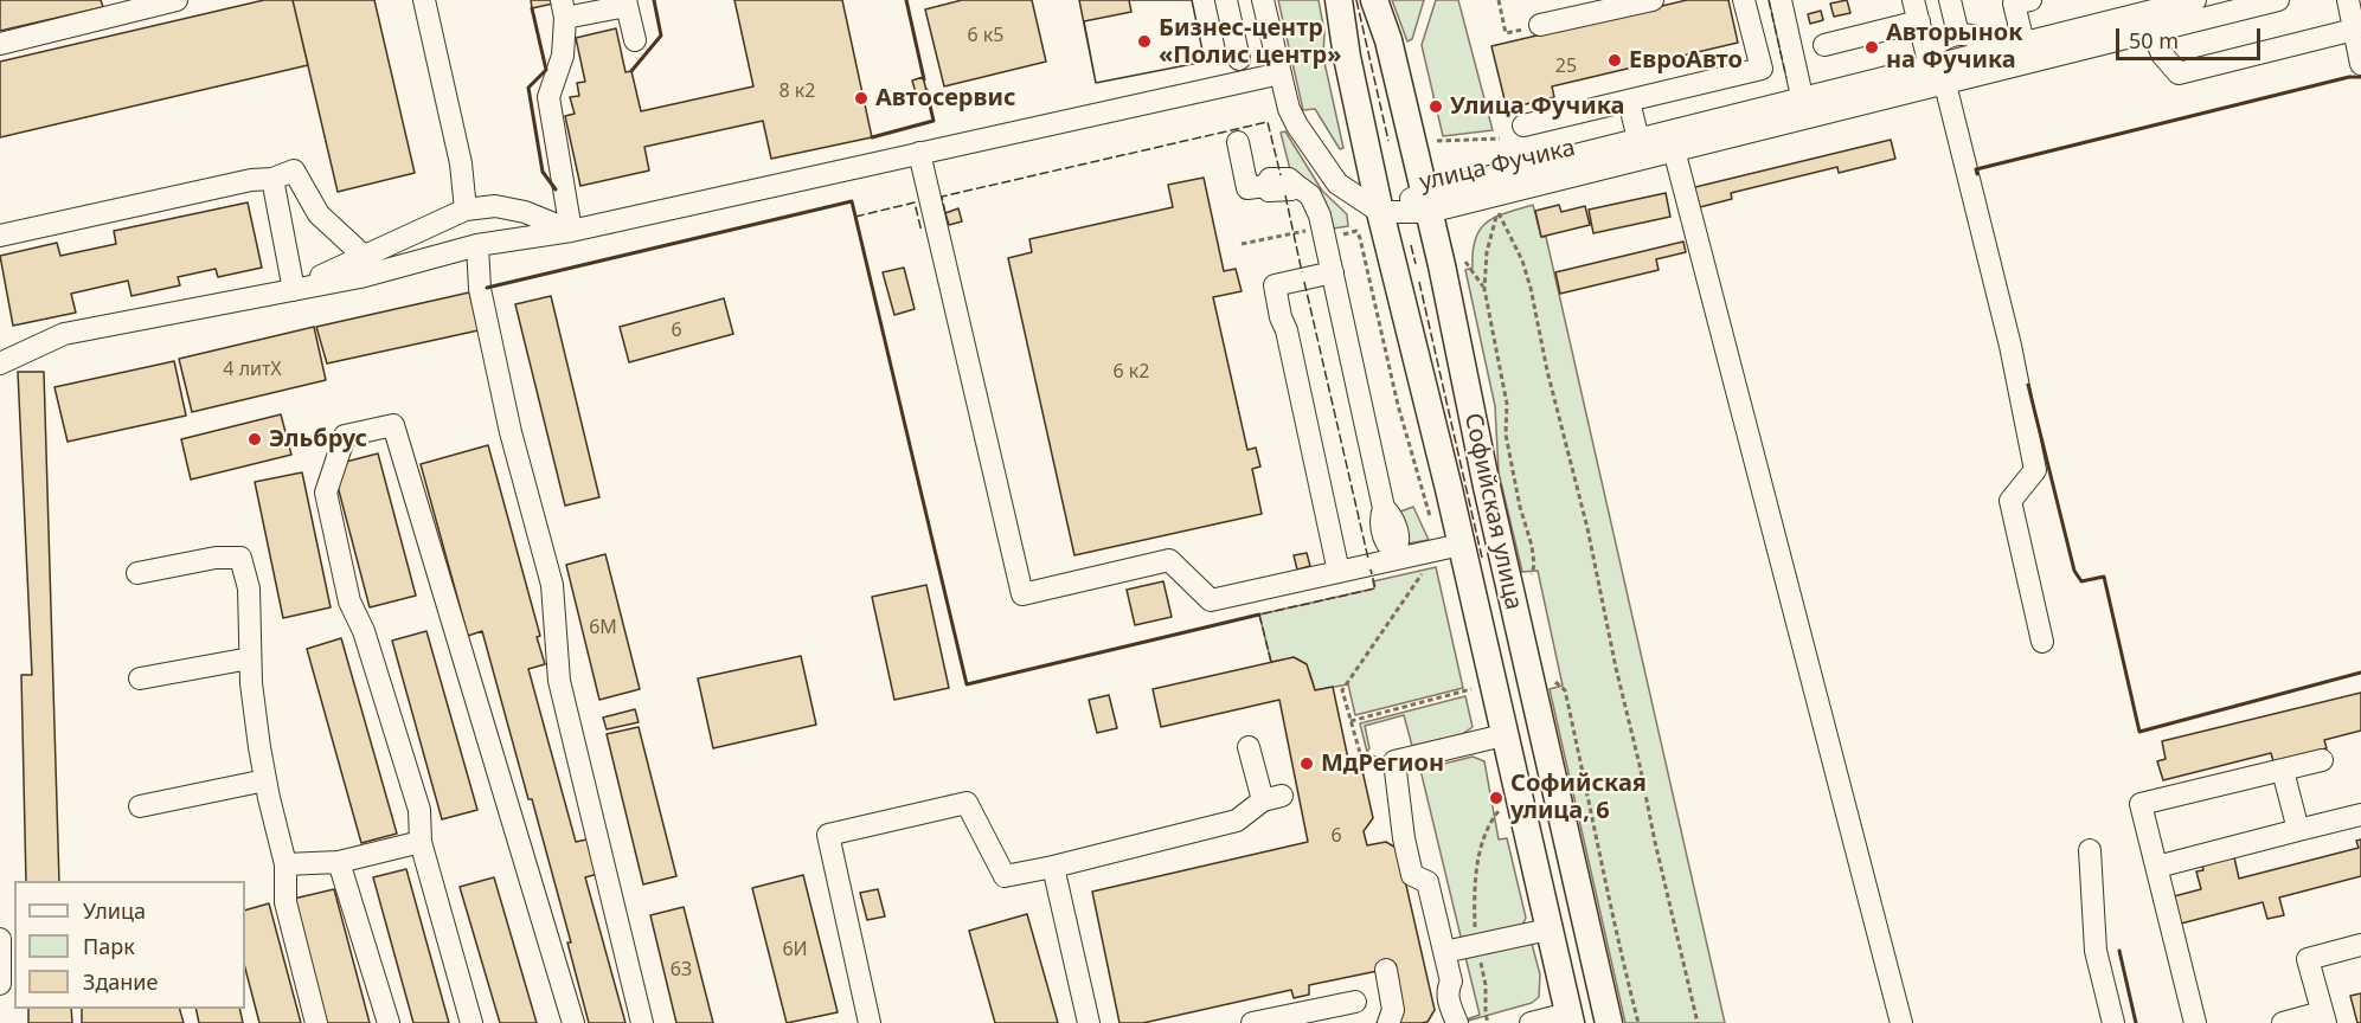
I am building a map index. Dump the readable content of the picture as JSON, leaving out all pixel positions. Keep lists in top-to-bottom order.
{
  "streets": {
    "main road": ["Софийская улица"],
    "street": ["улица Фучика"]
  },
  "crossings": [
    ["улица Фучика", "Софийская улица"]
  ],
  "places": [
    "Бизнес-центр «Полис центр»",
    "Авторынок на Фучика",
    "ЕвроАвто",
    "Автосервис",
    "Улица Фучика",
    "Эльбрус",
    "МдРегион",
    "Софийская улица, 6"
  ],
  "house_numbers": [
    "6 к5",
    "25",
    "8 к2",
    "6",
    "4 литХ",
    "6 к2",
    "6M",
    "6",
    "6И",
    "6З"
  ],
  "legend": ["Улица", "Парк", "Здание"],
  "scale_bar": "50 m"
}
